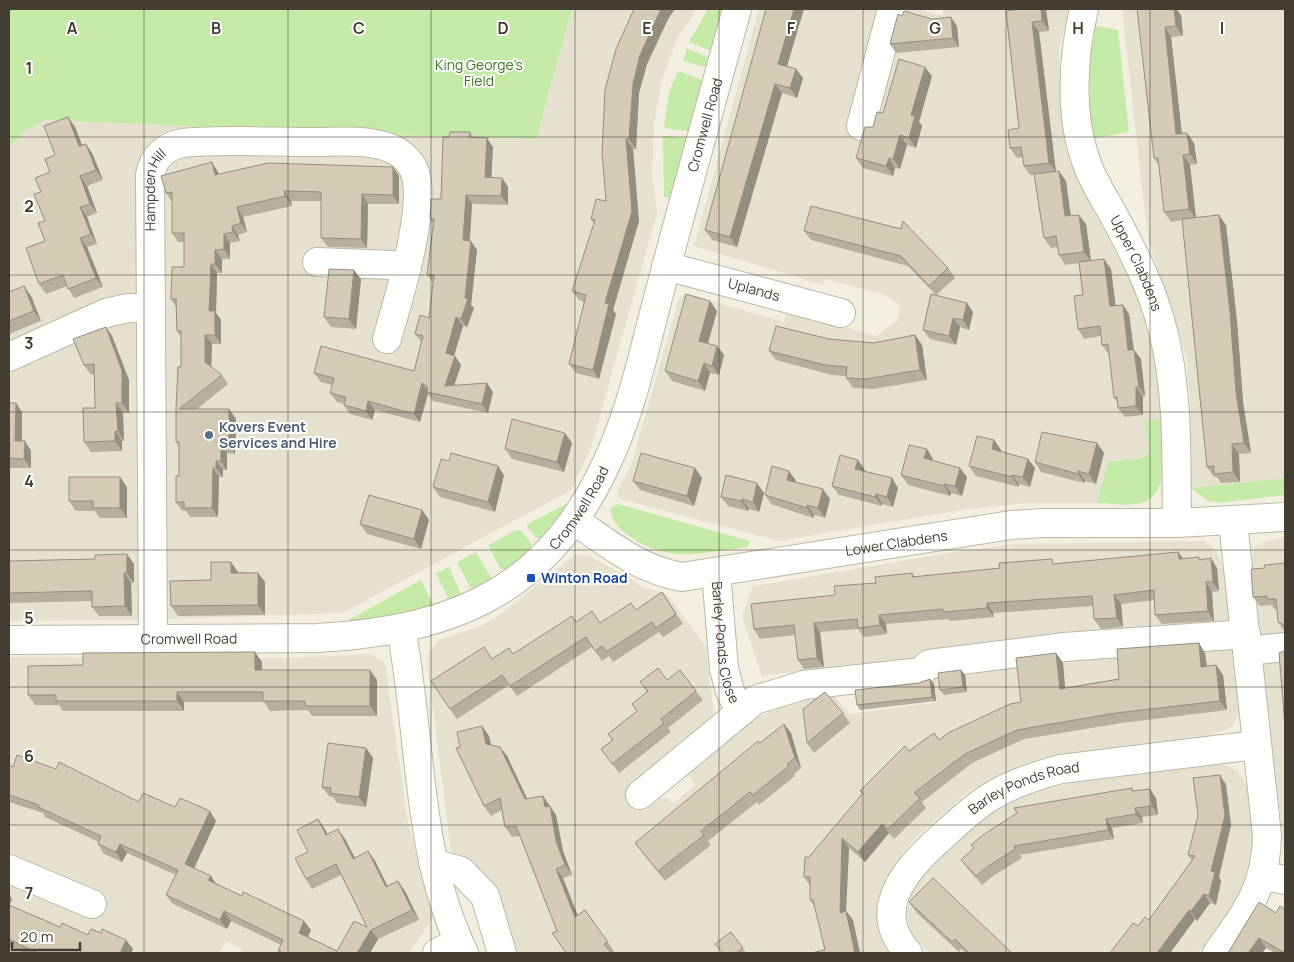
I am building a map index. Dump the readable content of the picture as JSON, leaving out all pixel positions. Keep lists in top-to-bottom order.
{
  "streets": {
    "street": [
      "Cromwell Road",
      "Hampden Hill",
      "Upper Clabdens",
      "Uplands",
      "Lower Clabdens",
      "Barley Ponds Close",
      "Barley Ponds Road"
    ]
  },
  "crossings": [
    ["Cromwell Road", "Hampden Hill"],
    ["Cromwell Road", "Uplands"],
    ["Cromwell Road", "Lower Clabdens"],
    ["Upper Clabdens", "Lower Clabdens"],
    ["Lower Clabdens", "Barley Ponds Close"]
  ],
  "parks": ["King George's Field"],
  "places": {
    "other": ["Kovers Event Services and Hire"],
    "transit": ["Winton Road"]
  },
  "scale_bar": "20 m",
  "grid": {
    "columns": [
      "A",
      "B",
      "C",
      "D",
      "E",
      "F",
      "G",
      "H",
      "I"
    ],
    "rows": [
      "1",
      "2",
      "3",
      "4",
      "5",
      "6",
      "7"
    ]
  }
}
